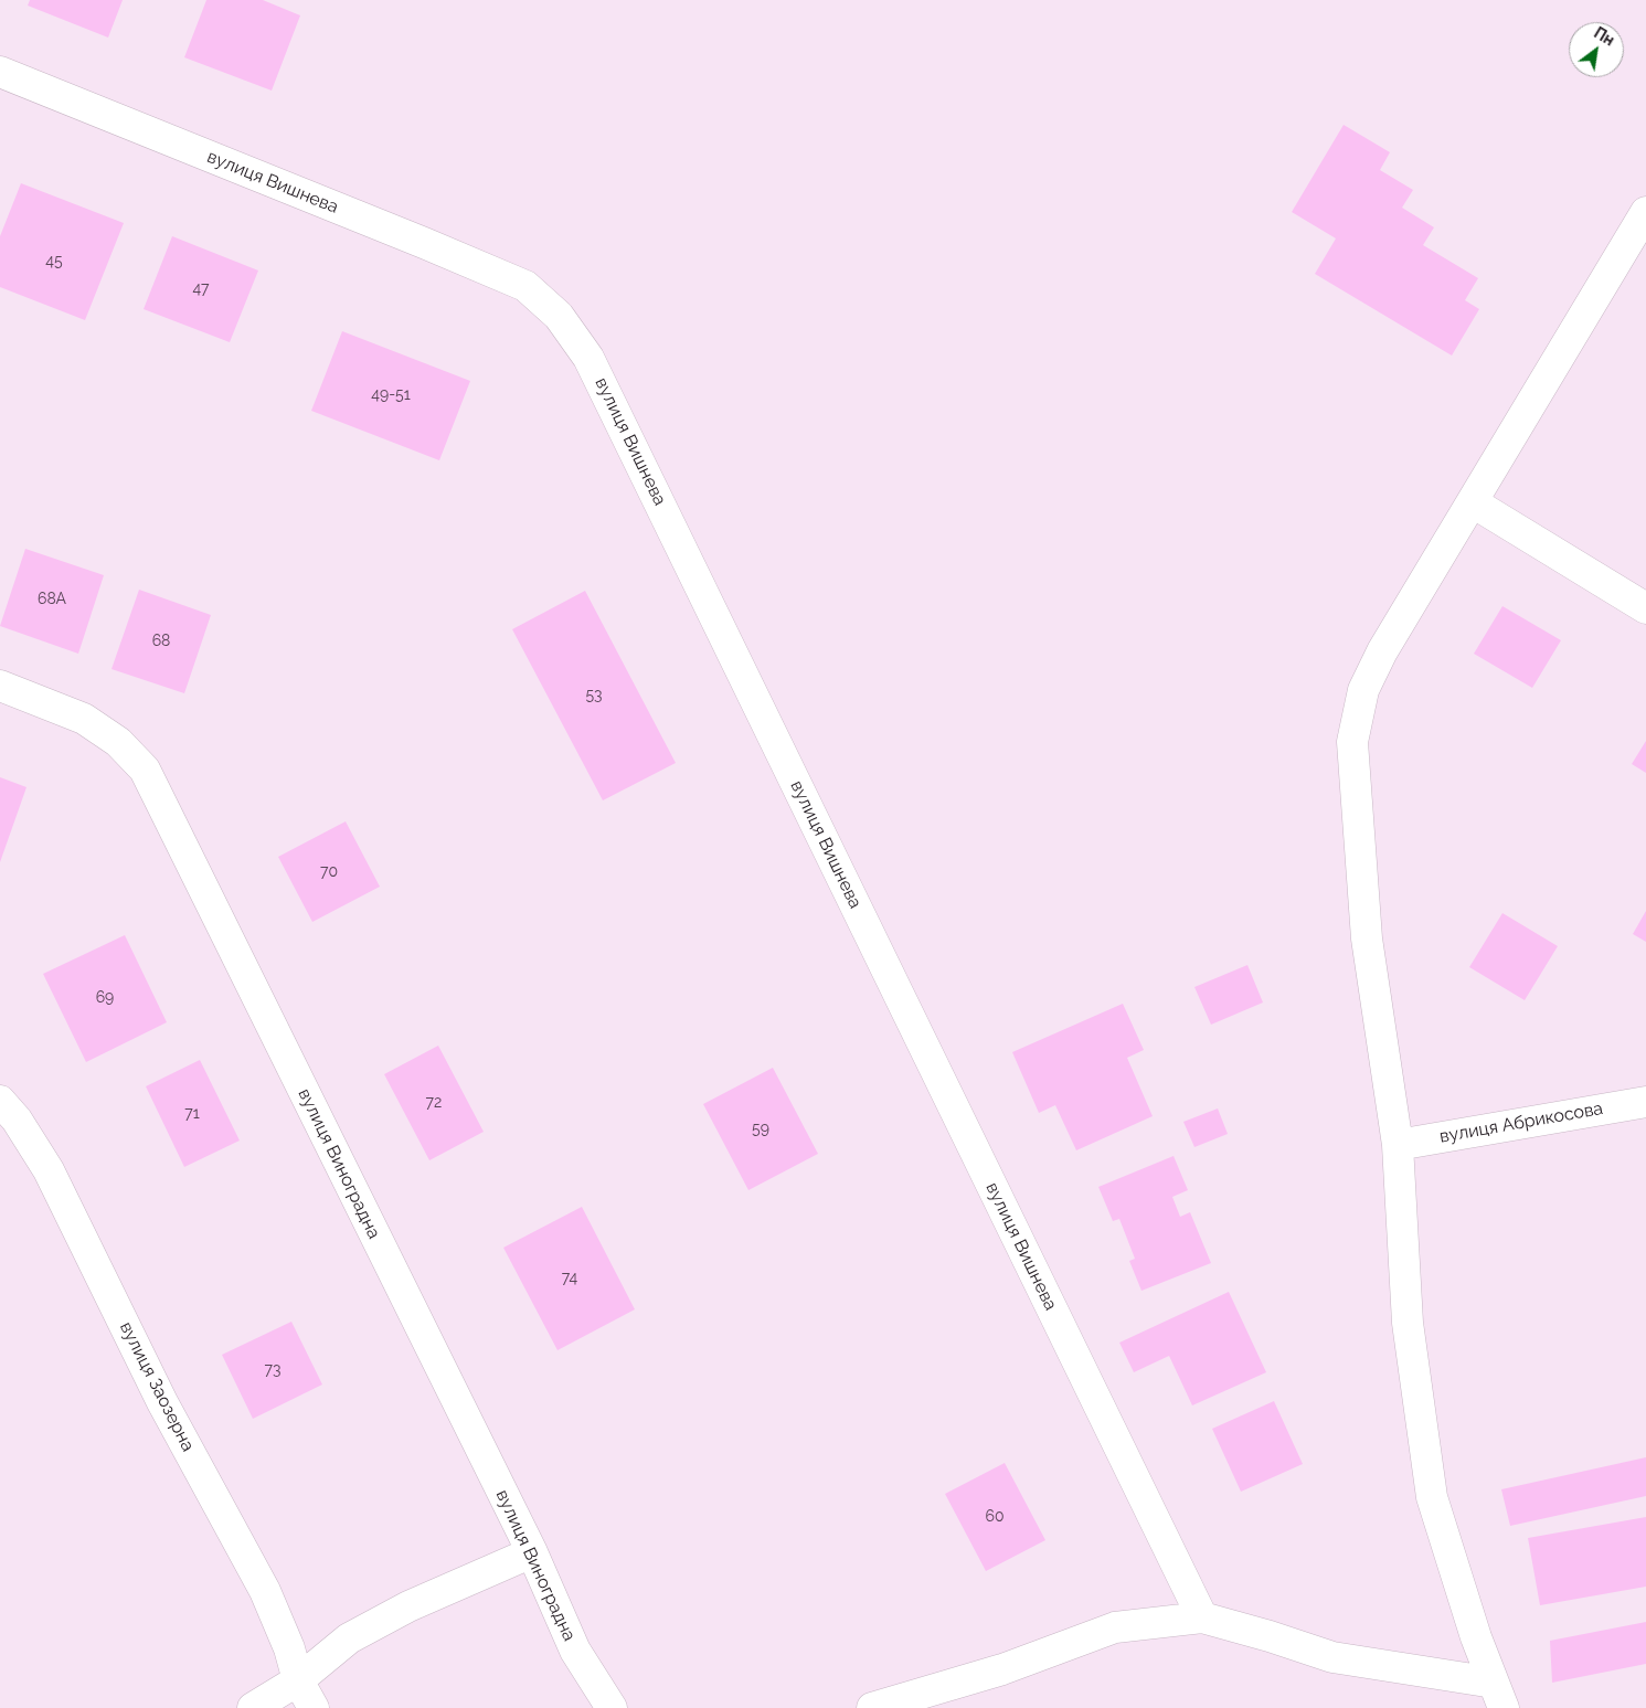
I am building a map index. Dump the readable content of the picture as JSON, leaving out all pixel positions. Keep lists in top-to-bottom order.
{
  "streets": {
    "street": [
      "вулиця Вишнева",
      "вулиця Абрикосова",
      "вулиця Виноградна",
      "вулиця Заозерна"
    ]
  },
  "house_numbers": [
    "45",
    "47",
    "49-51",
    "68А",
    "68",
    "53",
    "70",
    "69",
    "72",
    "71",
    "59",
    "74",
    "73",
    "60"
  ],
  "north": "top right"
}
